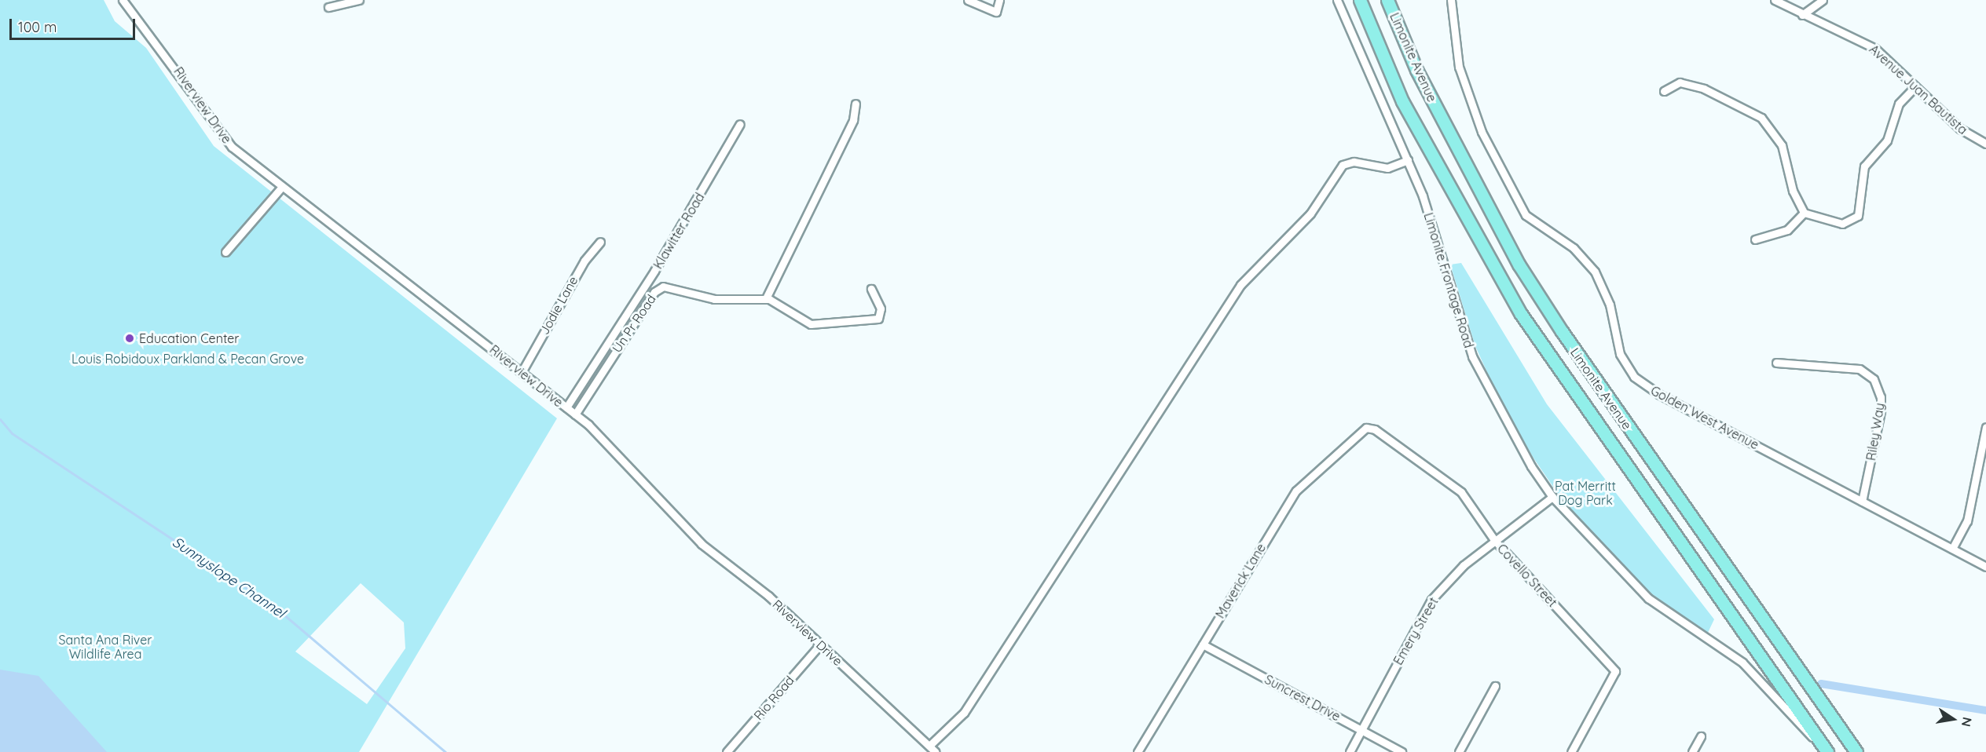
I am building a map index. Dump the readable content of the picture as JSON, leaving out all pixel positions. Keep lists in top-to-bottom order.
{
  "streets": {
    "main road": ["Limonite Avenue"],
    "street": [
      "Avenue Juan Bautista",
      "Riverview Drive",
      "Klawitter Road",
      "Limonite Frontage Road",
      "Jodie Lane",
      "Un Pr Road",
      "Golden West Avenue",
      "Riley Way",
      "Covello Street",
      "Maverick Lane",
      "Emery Street",
      "Rio Road",
      "Suncrest Drive"
    ]
  },
  "crossings": [
    ["Limonite Avenue", "Limonite Frontage Road"],
    ["Riverview Drive", "Klawitter Road"],
    ["Riverview Drive", "Jodie Lane"],
    ["Riverview Drive", "Un Pr Road"],
    ["Riverview Drive", "Rio Road"],
    ["Limonite Frontage Road", "Emery Street"],
    ["Golden West Avenue", "Riley Way"],
    ["Covello Street", "Maverick Lane"],
    ["Covello Street", "Emery Street"],
    ["Maverick Lane", "Suncrest Drive"],
    ["Emery Street", "Suncrest Drive"]
  ],
  "water": ["Sunnyslope Channel"],
  "parks": ["Louis Robidoux Parkland & Pecan Grove", "Pat Merritt Dog Park", "Santa Ana River Wildlife Area"],
  "places": ["Education Center"],
  "scale_bar": "100 m",
  "north": "right"
}
